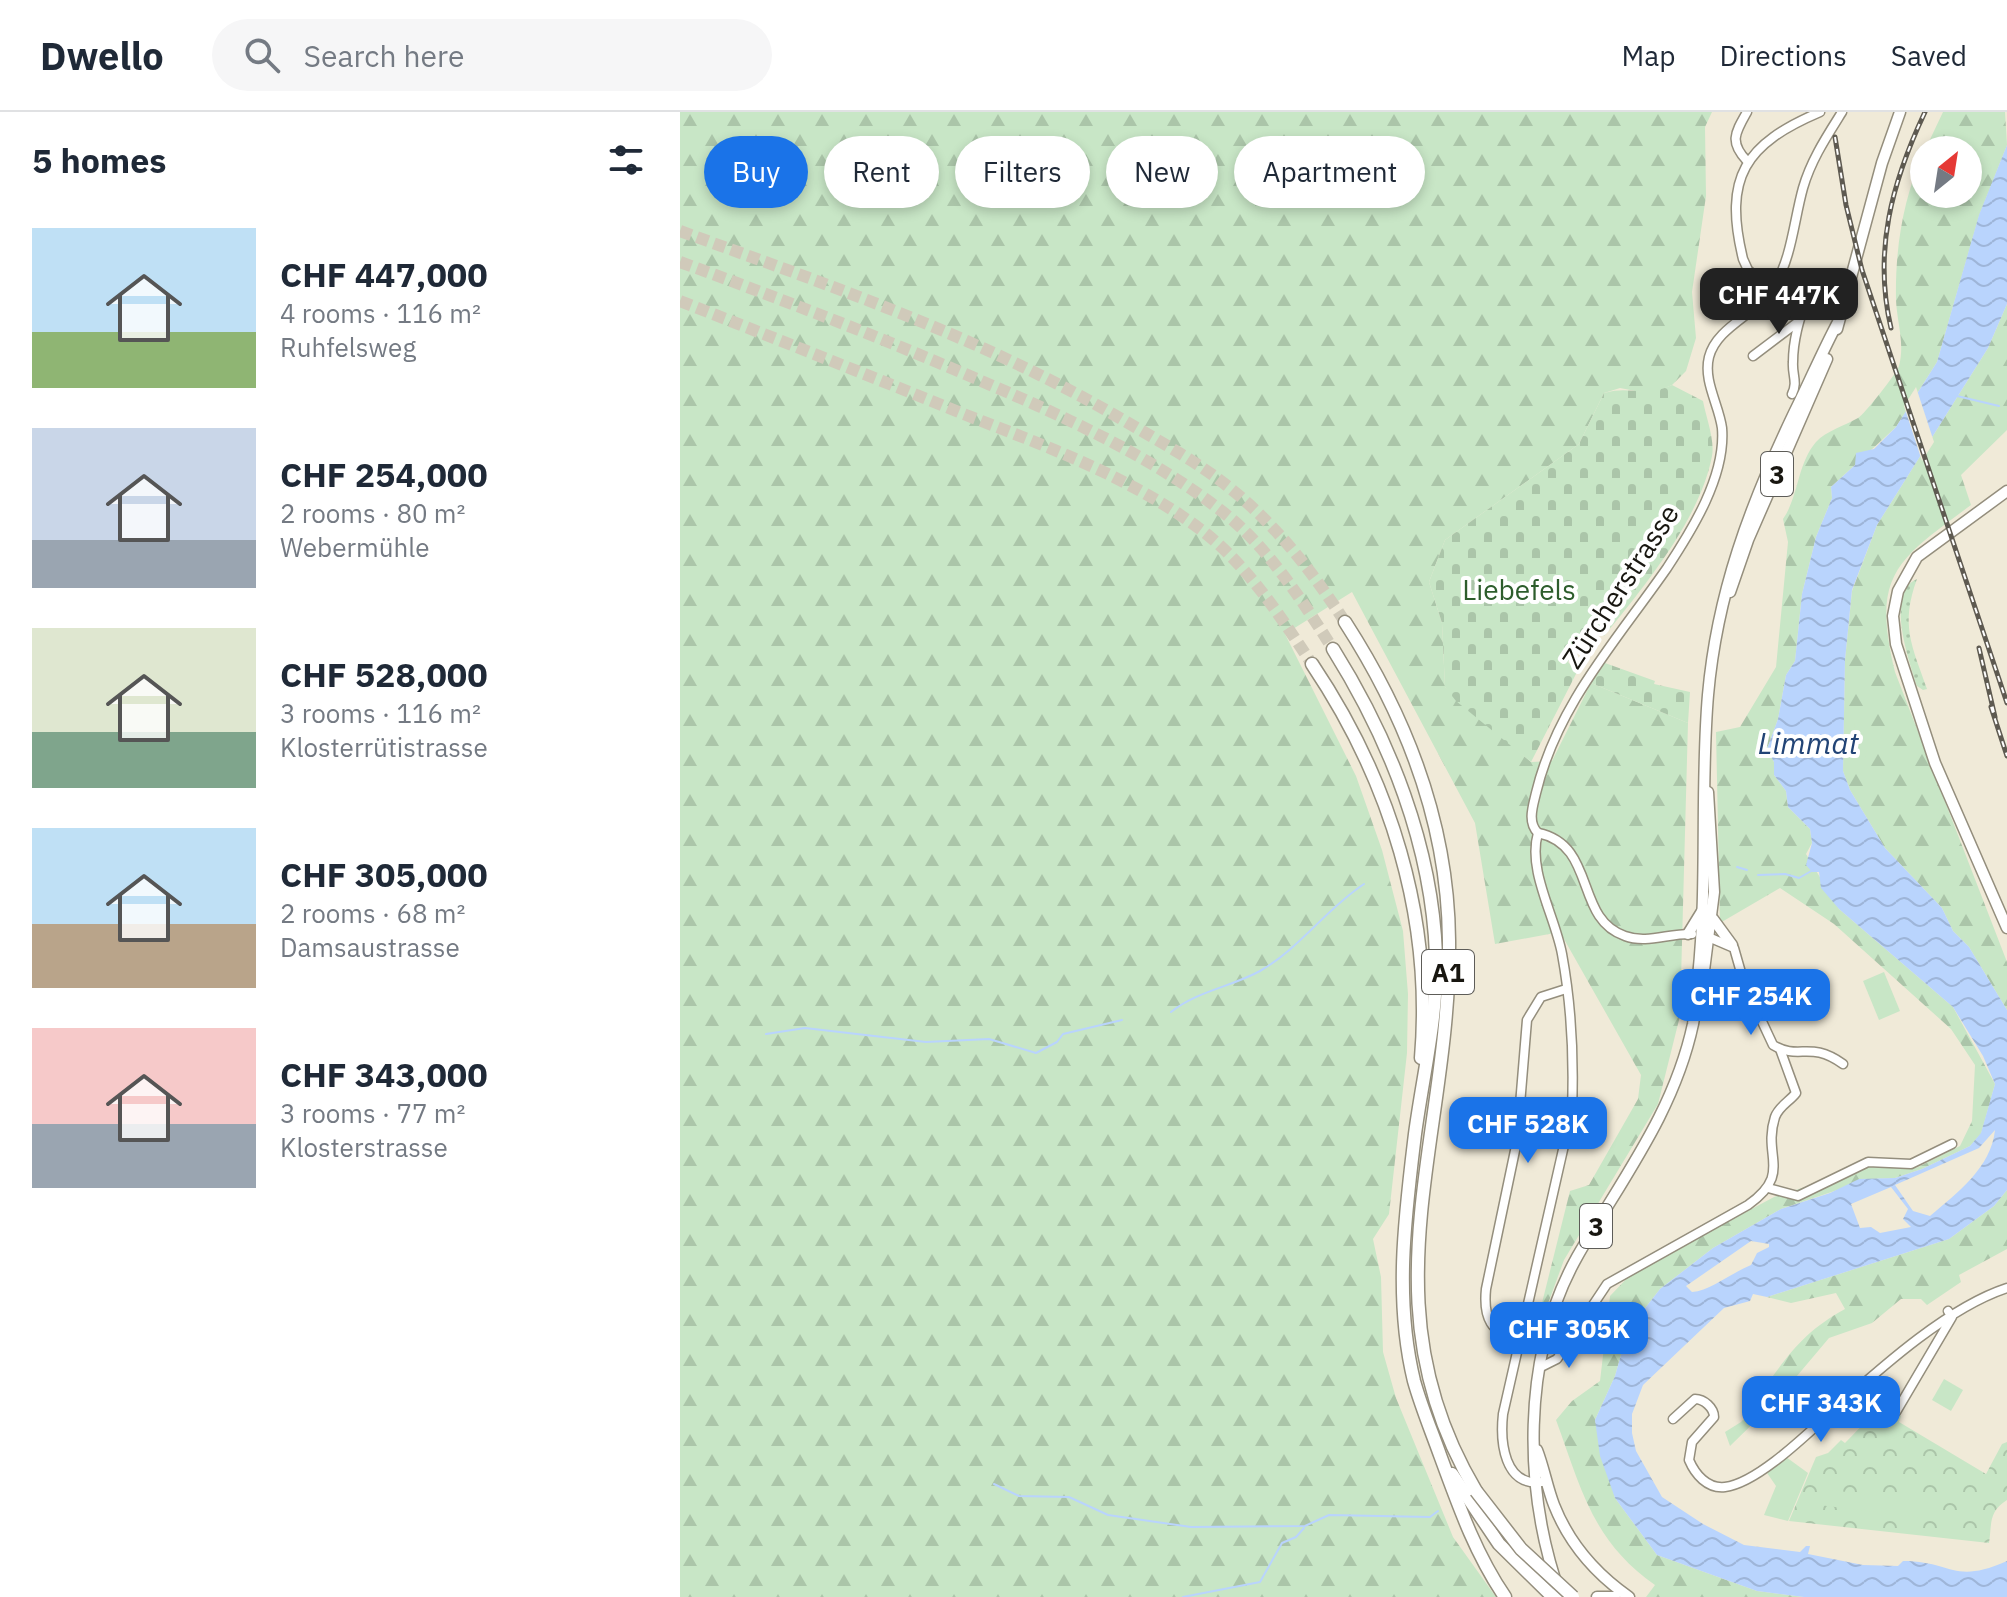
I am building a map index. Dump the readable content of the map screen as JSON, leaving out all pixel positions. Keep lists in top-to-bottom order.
{
  "streets": {
    "highway": ["A1"],
    "main road": ["3"],
    "street": ["Zürcherstrasse"]
  },
  "crossings": [
    ["3", "Zürcherstrasse"]
  ],
  "water": ["Limmat"],
  "parks": ["Liebefels"],
  "north": "top right",
  "page": {
    "header": "Dwello",
    "search": "Search here",
    "nav": ["Map", "Directions", "Saved"],
    "heading": "5 homes",
    "chip": [
      "Buy",
      "Rent",
      "Filters",
      "New",
      "Apartment"
    ],
    "list": [
      {
        "name": "CHF 447,000",
        "note": "4 rooms · 116 m² · Ruhfelsweg"
      },
      {
        "name": "CHF 254,000",
        "note": "2 rooms · 80 m² · Webermühle"
      },
      {
        "name": "CHF 528,000",
        "note": "3 rooms · 116 m² · Klosterrütistrasse"
      },
      {
        "name": "CHF 305,000",
        "note": "2 rooms · 68 m² · Damsaustrasse"
      },
      {
        "name": "CHF 343,000",
        "note": "3 rooms · 77 m² · Klosterstrasse"
      }
    ],
    "price": [
      "CHF 447K",
      "CHF 254K",
      "CHF 528K",
      "CHF 305K",
      "CHF 343K"
    ]
  }
}
